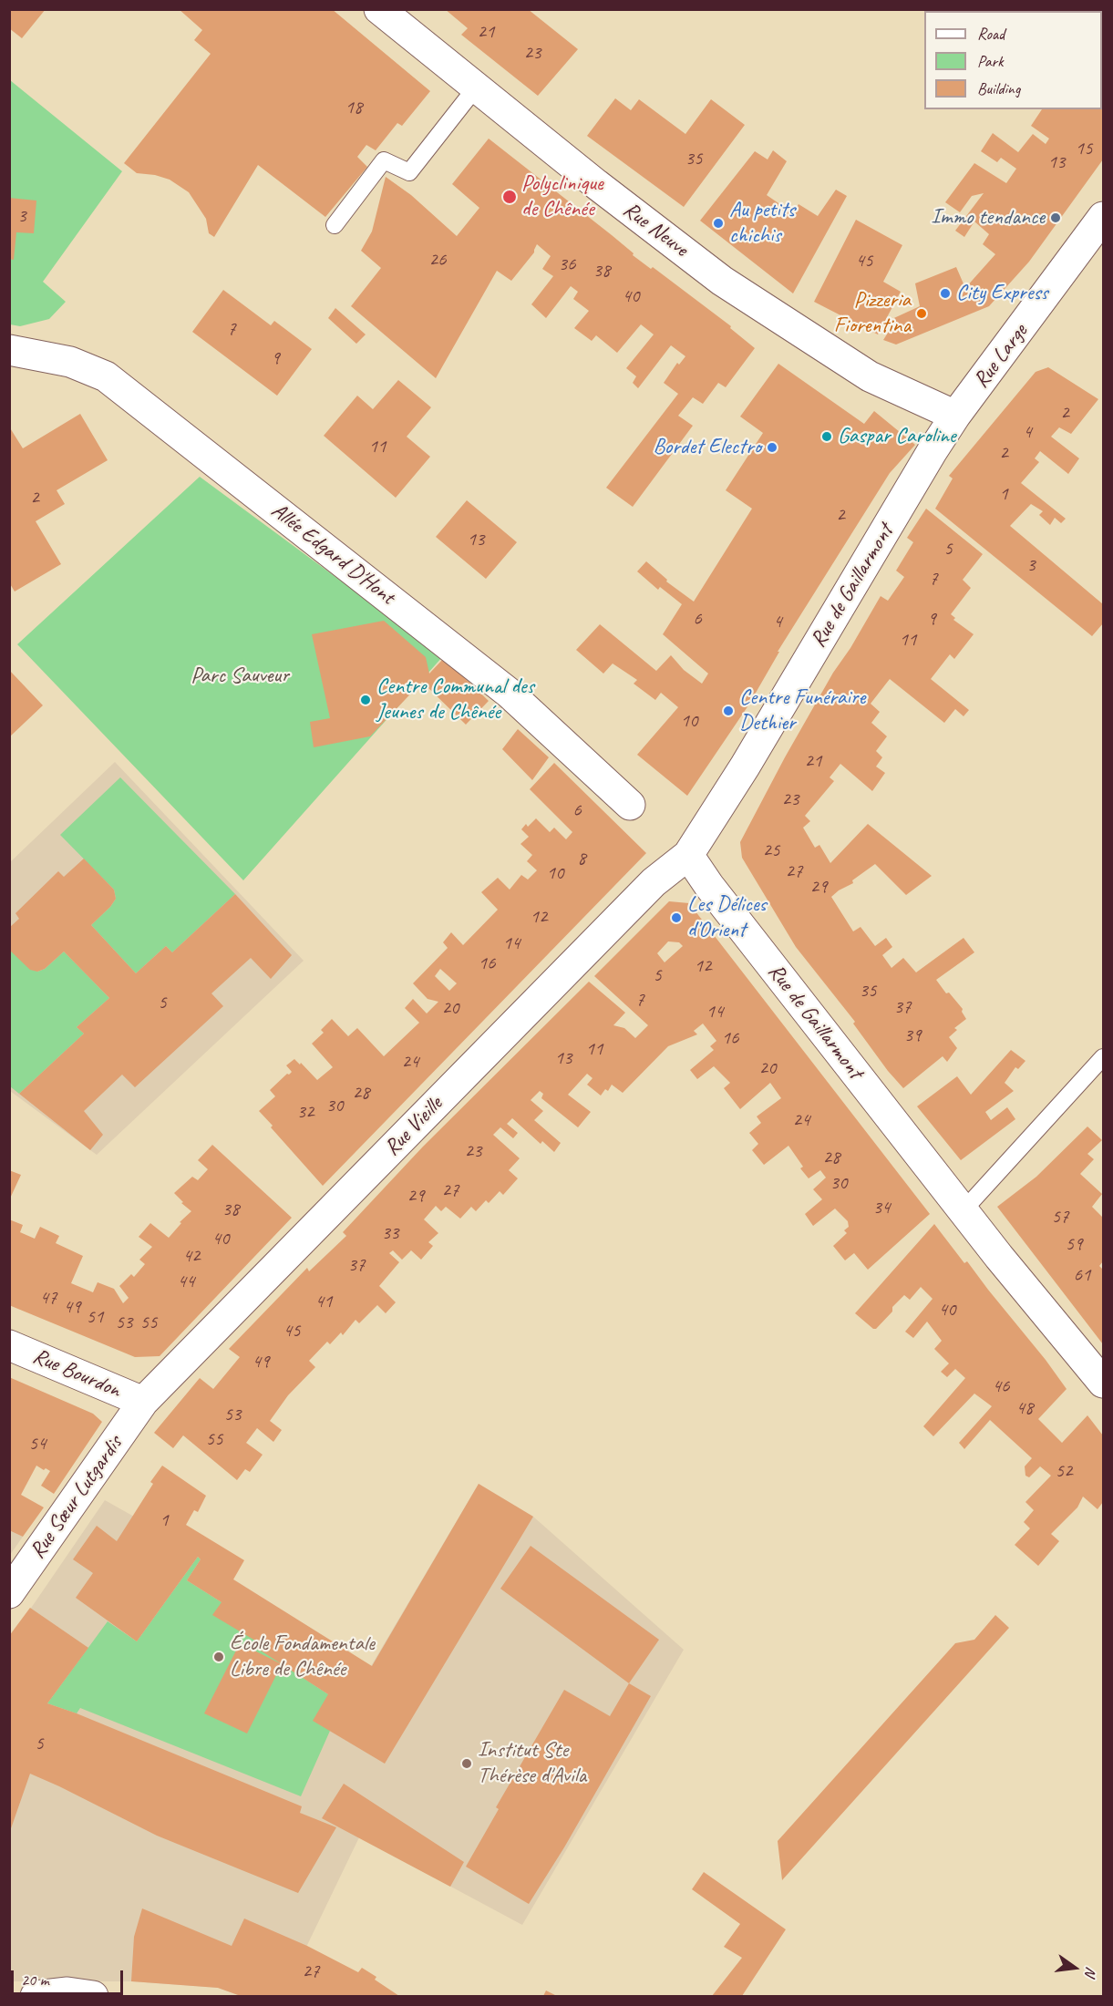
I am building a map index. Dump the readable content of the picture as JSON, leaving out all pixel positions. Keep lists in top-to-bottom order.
{
  "streets": {
    "street": [
      "Rue Neuve",
      "Rue Large",
      "Allée Edgard D'Hont",
      "Rue de Gaillarmont",
      "Rue Vieille",
      "Rue Bourdon",
      "Rue Sœur Lutgardis"
    ]
  },
  "crossings": [
    ["Rue Neuve", "Rue Large"],
    ["Rue Neuve", "Rue de Gaillarmont"],
    ["Rue Large", "Rue de Gaillarmont"],
    ["Rue de Gaillarmont", "Rue Vieille"],
    ["Rue Vieille", "Rue Bourdon"],
    ["Rue Vieille", "Rue Sœur Lutgardis"],
    ["Rue Bourdon", "Rue Sœur Lutgardis"]
  ],
  "parks": ["Parc Sauveur"],
  "places": [
    "Polyclinique de Chênée",
    "Immo tendance",
    "Au petits chichis",
    "City Express",
    "Pizzeria Fiorentina",
    "Gaspar Caroline",
    "Bordet Electro",
    "Centre Communal des Jeunes de Chênée",
    "Centre Funéraire Dethier",
    "Les Délices d'Orient",
    "École Fondamentale Libre de Chênée",
    "Institut Ste Thérèse d'Avila"
  ],
  "house_numbers": [
    "21",
    "23",
    "18",
    "15",
    "35",
    "13",
    "3",
    "26",
    "45",
    "36",
    "38",
    "40",
    "7",
    "9",
    "2",
    "4",
    "11",
    "2",
    "1",
    "2",
    "2",
    "13",
    "5",
    "3",
    "7",
    "6",
    "9",
    "4",
    "11",
    "10",
    "21",
    "23",
    "6",
    "25",
    "8",
    "27",
    "10",
    "29",
    "12",
    "14",
    "16",
    "12",
    "5",
    "35",
    "7",
    "5",
    "37",
    "20",
    "14",
    "39",
    "16",
    "11",
    "13",
    "24",
    "20",
    "28",
    "30",
    "32",
    "24",
    "23",
    "28",
    "30",
    "27",
    "29",
    "34",
    "38",
    "57",
    "33",
    "40",
    "59",
    "42",
    "37",
    "61",
    "44",
    "47",
    "41",
    "49",
    "40",
    "51",
    "53",
    "55",
    "45",
    "49",
    "46",
    "48",
    "53",
    "55",
    "54",
    "52",
    "1",
    "5",
    "27"
  ],
  "legend": ["Road", "Park", "Building"],
  "scale_bar": "20 m",
  "north": "right"
}
